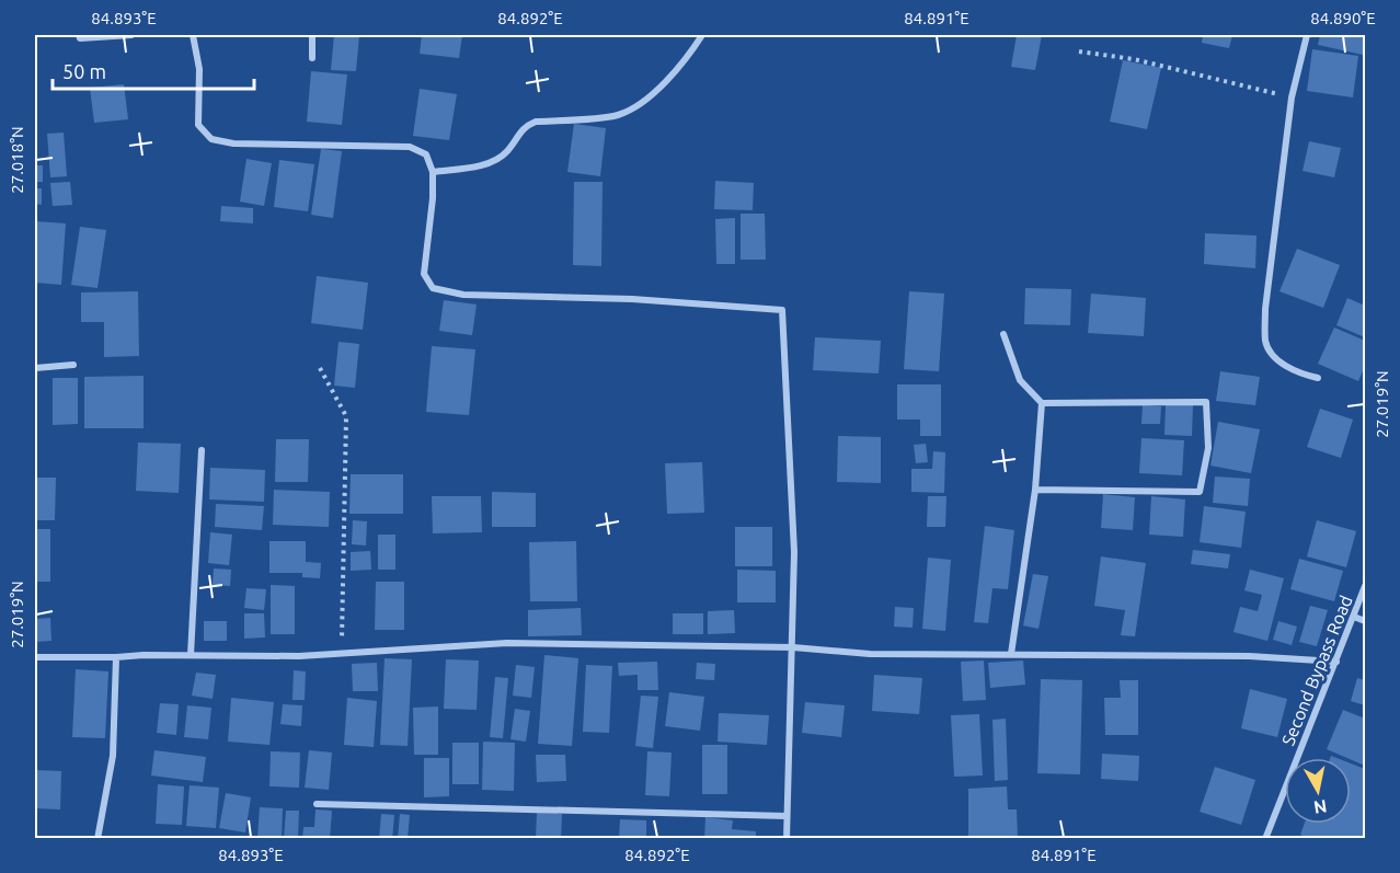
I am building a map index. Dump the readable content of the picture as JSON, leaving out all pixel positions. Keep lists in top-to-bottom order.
{
  "streets": {
    "street": ["Second Bypass Road"]
  },
  "scale_bar": "50 m",
  "north": "bottom",
  "coordinates": [
    "84.893°E",
    "84.892°E",
    "84.891°E",
    "84.890°E",
    "27.018°N",
    "27.019°N"
  ]
}
